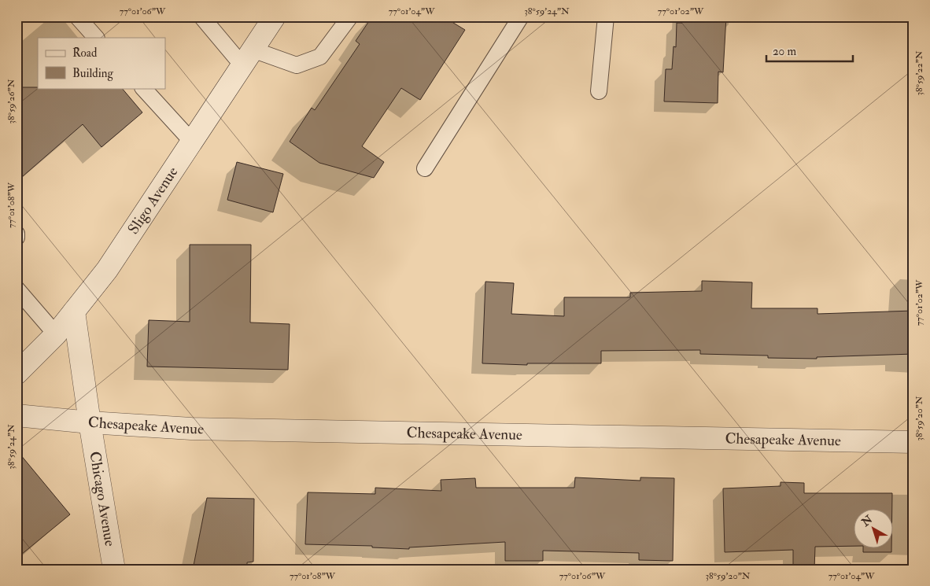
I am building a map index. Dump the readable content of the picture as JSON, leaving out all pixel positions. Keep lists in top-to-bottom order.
{
  "streets": {
    "street": ["Sligo Avenue", "Chesapeake Avenue", "Chicago Avenue"]
  },
  "crossings": [
    ["Sligo Avenue", "Chicago Avenue"],
    ["Chesapeake Avenue", "Chicago Avenue"]
  ],
  "legend": ["Road", "Building"],
  "scale_bar": "20 m",
  "north": "top left",
  "coordinates": [
    "77°01'06\"W",
    "77°01'04\"W",
    "38°59'24\"N",
    "77°01'02\"W",
    "38°59'22\"N",
    "38°59'26\"N",
    "77°01'08\"W",
    "38°59'20\"N"
  ]
}
